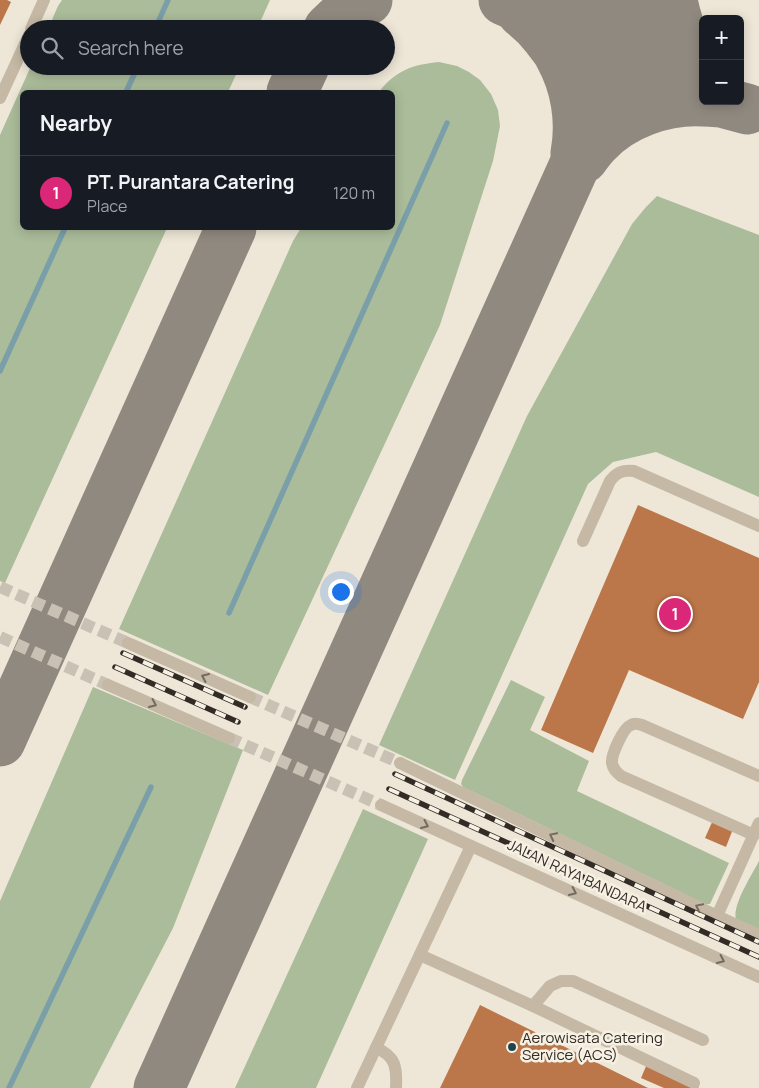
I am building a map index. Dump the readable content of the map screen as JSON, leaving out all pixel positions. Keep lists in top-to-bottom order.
{
  "streets": {
    "street": ["JALAN RAYA BANDARA"]
  },
  "places": ["Aerowisata Catering Service (ACS)"],
  "page": {
    "map_buttons": ["+", "−"],
    "search": "Search here",
    "heading": "Nearby",
    "list": [
      {
        "mark": "1",
        "name": "PT. Purantara Catering",
        "note": "Place",
        "value": "120 m"
      }
    ],
    "pins": "1"
  }
}
